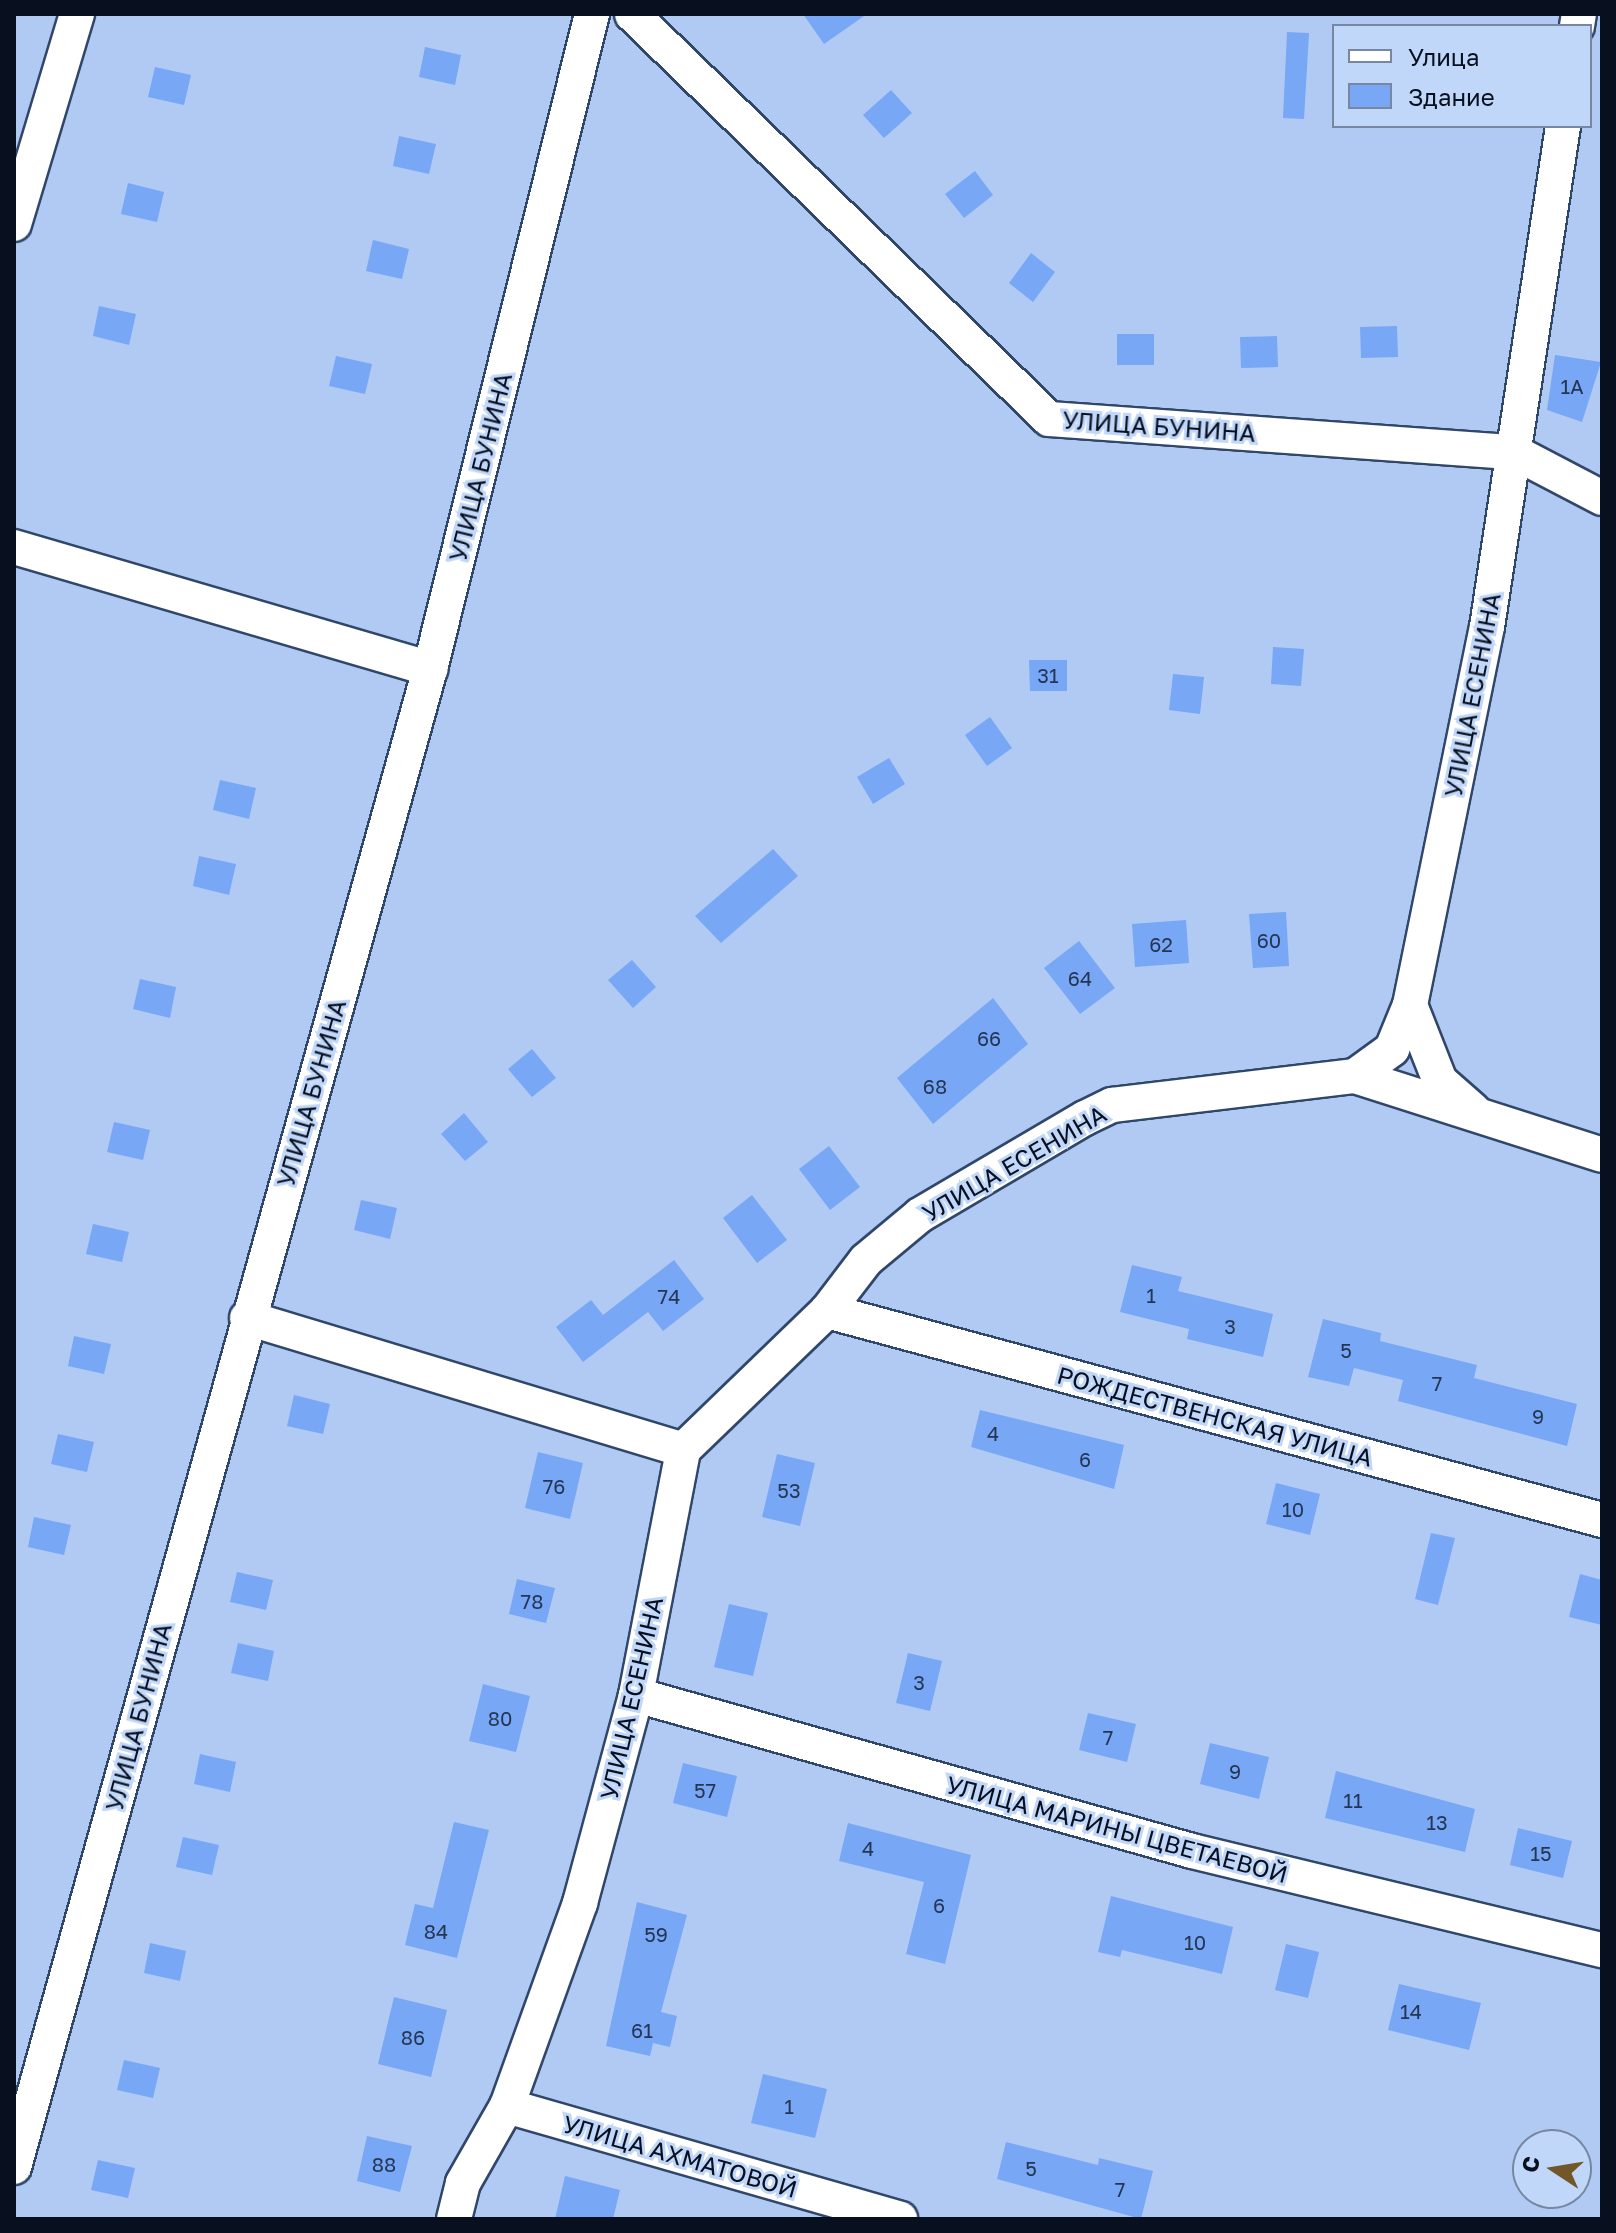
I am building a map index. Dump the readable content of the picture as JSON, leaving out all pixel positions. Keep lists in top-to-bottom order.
{
  "streets": {
    "street": [
      "УЛИЦА БУНИНА",
      "УЛИЦА ЕСЕНИНА",
      "РОЖДЕСТВЕНСКАЯ УЛИЦА",
      "УЛИЦА МАРИНЫ ЦВЕТАЕВОЙ",
      "УЛИЦА АХМАТОВОЙ"
    ]
  },
  "crossings": [
    ["УЛИЦА БУНИНА", "УЛИЦА ЕСЕНИНА"],
    ["УЛИЦА ЕСЕНИНА", "РОЖДЕСТВЕНСКАЯ УЛИЦА"],
    ["УЛИЦА ЕСЕНИНА", "УЛИЦА МАРИНЫ ЦВЕТАЕВОЙ"],
    ["УЛИЦА ЕСЕНИНА", "УЛИЦА АХМАТОВОЙ"]
  ],
  "house_numbers": [
    "1А",
    "31",
    "60",
    "62",
    "64",
    "66",
    "68",
    "1",
    "74",
    "3",
    "5",
    "7",
    "9",
    "4",
    "6",
    "76",
    "53",
    "10",
    "78",
    "3",
    "80",
    "7",
    "9",
    "57",
    "11",
    "13",
    "4",
    "15",
    "6",
    "84",
    "59",
    "10",
    "14",
    "61",
    "86",
    "1",
    "88",
    "5",
    "7"
  ],
  "legend": ["Улица", "Здание"],
  "north": "left"
}
